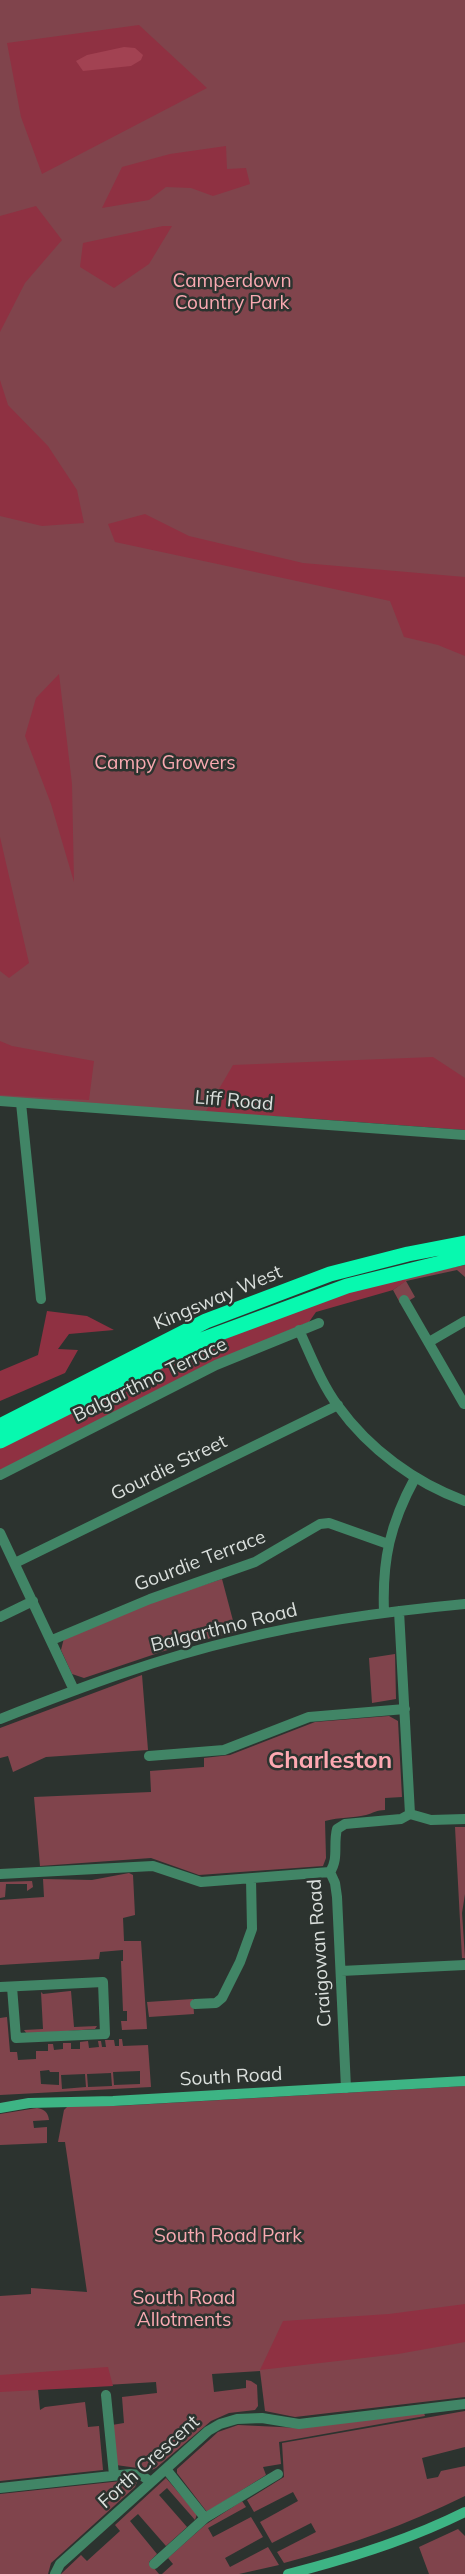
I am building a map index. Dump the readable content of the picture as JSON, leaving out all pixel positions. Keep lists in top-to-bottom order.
{
  "streets": {
    "highway": ["Kingsway West"],
    "street": [
      "Liff Road",
      "Balgarthno Terrace",
      "Gourdie Street",
      "Gourdie Terrace",
      "Balgarthno Road",
      "Craigowan Road",
      "South Road",
      "Forth Crescent"
    ]
  },
  "crossings": [
    ["Craigowan Road", "South Road"]
  ],
  "districts": ["Charleston"],
  "parks": [
    "Camperdown Country Park",
    "Campy Growers",
    "South Road Park",
    "South Road Allotments"
  ]
}
